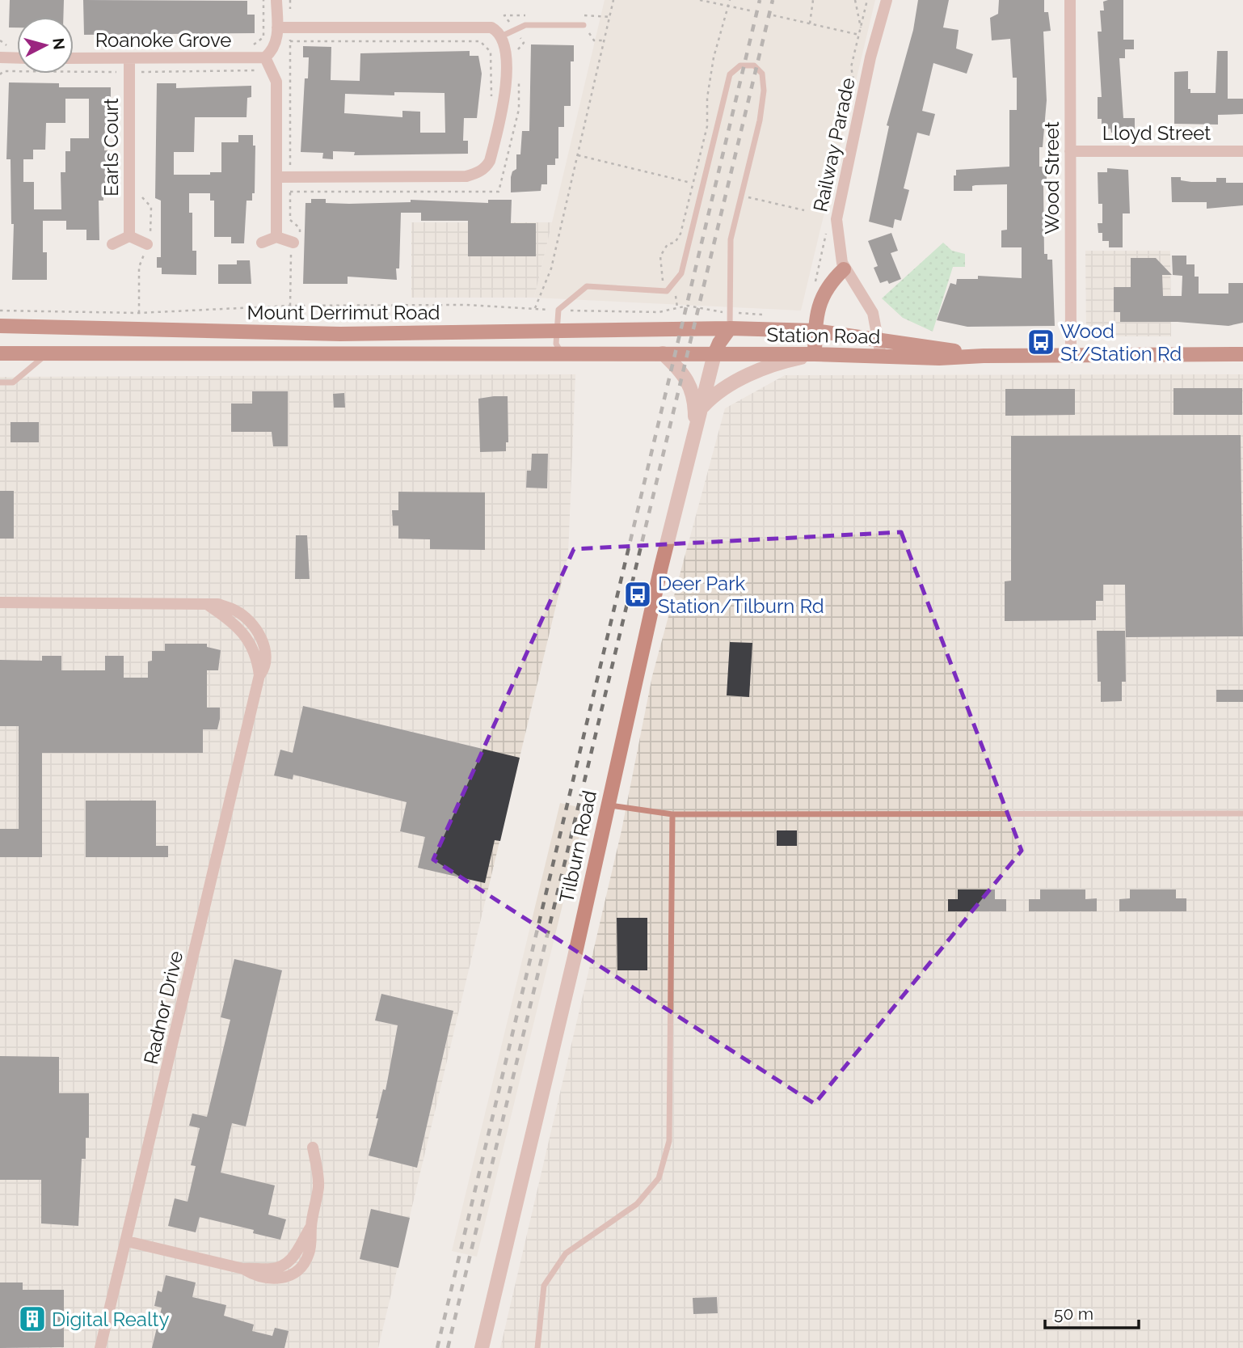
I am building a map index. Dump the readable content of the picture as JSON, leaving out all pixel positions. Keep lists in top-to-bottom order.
{
  "streets": {
    "main road": ["Mount Derrimut Road", "Station Road"],
    "street": [
      "Roanoke Grove",
      "Lloyd Street",
      "Railway Parade",
      "Earls Court",
      "Wood Street",
      "Tilburn Road",
      "Radnor Drive"
    ]
  },
  "crossings": [
    ["Roanoke Grove", "Earls Court"],
    ["Lloyd Street", "Wood Street"],
    ["Railway Parade", "Station Road"],
    ["Wood Street", "Station Road"],
    ["Mount Derrimut Road", "Station Road"],
    ["Station Road", "Tilburn Road"]
  ],
  "places": {
    "bus stop": ["Wood St/Station Rd", "Deer Park Station/Tilburn Rd"],
    "building": ["Digital Realty"]
  },
  "scale_bar": "50 m",
  "north": "right"
}
